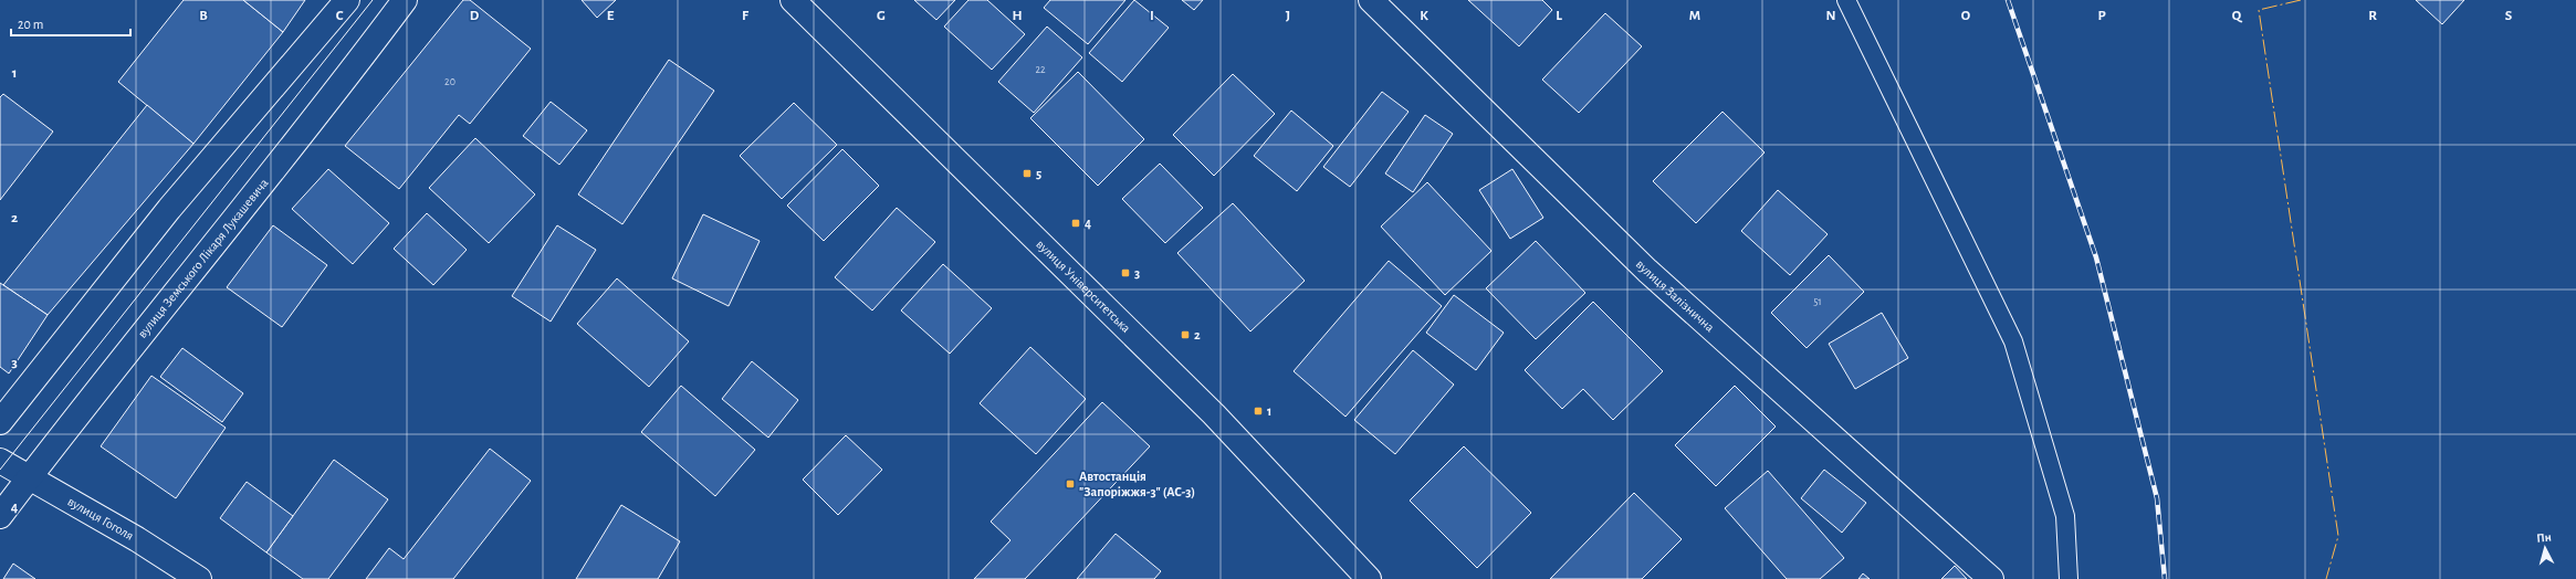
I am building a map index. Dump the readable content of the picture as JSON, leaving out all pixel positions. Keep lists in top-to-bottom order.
{
  "streets": {
    "street": [
      "вулиця Земського Лікаря Лукашевича",
      "вулиця Університетська",
      "вулиця Залізнична",
      "вулиця Гоголя"
    ]
  },
  "crossings": [
    ["вулиця Земського Лікаря Лукашевича", "вулиця Гоголя"]
  ],
  "places": {
    "transit": [
      "5",
      "4",
      "3",
      "2",
      "1",
      "Автостанція \"Запоріжжя-3\" (АС-3)"
    ]
  },
  "house_numbers": ["22", "20", "51"],
  "scale_bar": "20 m",
  "north": "top",
  "grid": {
    "columns": [
      "B",
      "C",
      "D",
      "E",
      "F",
      "G",
      "H",
      "I",
      "J",
      "K",
      "L",
      "M",
      "N",
      "O",
      "P",
      "Q",
      "R",
      "S"
    ],
    "rows": [
      "1",
      "2",
      "3",
      "4"
    ]
  }
}
